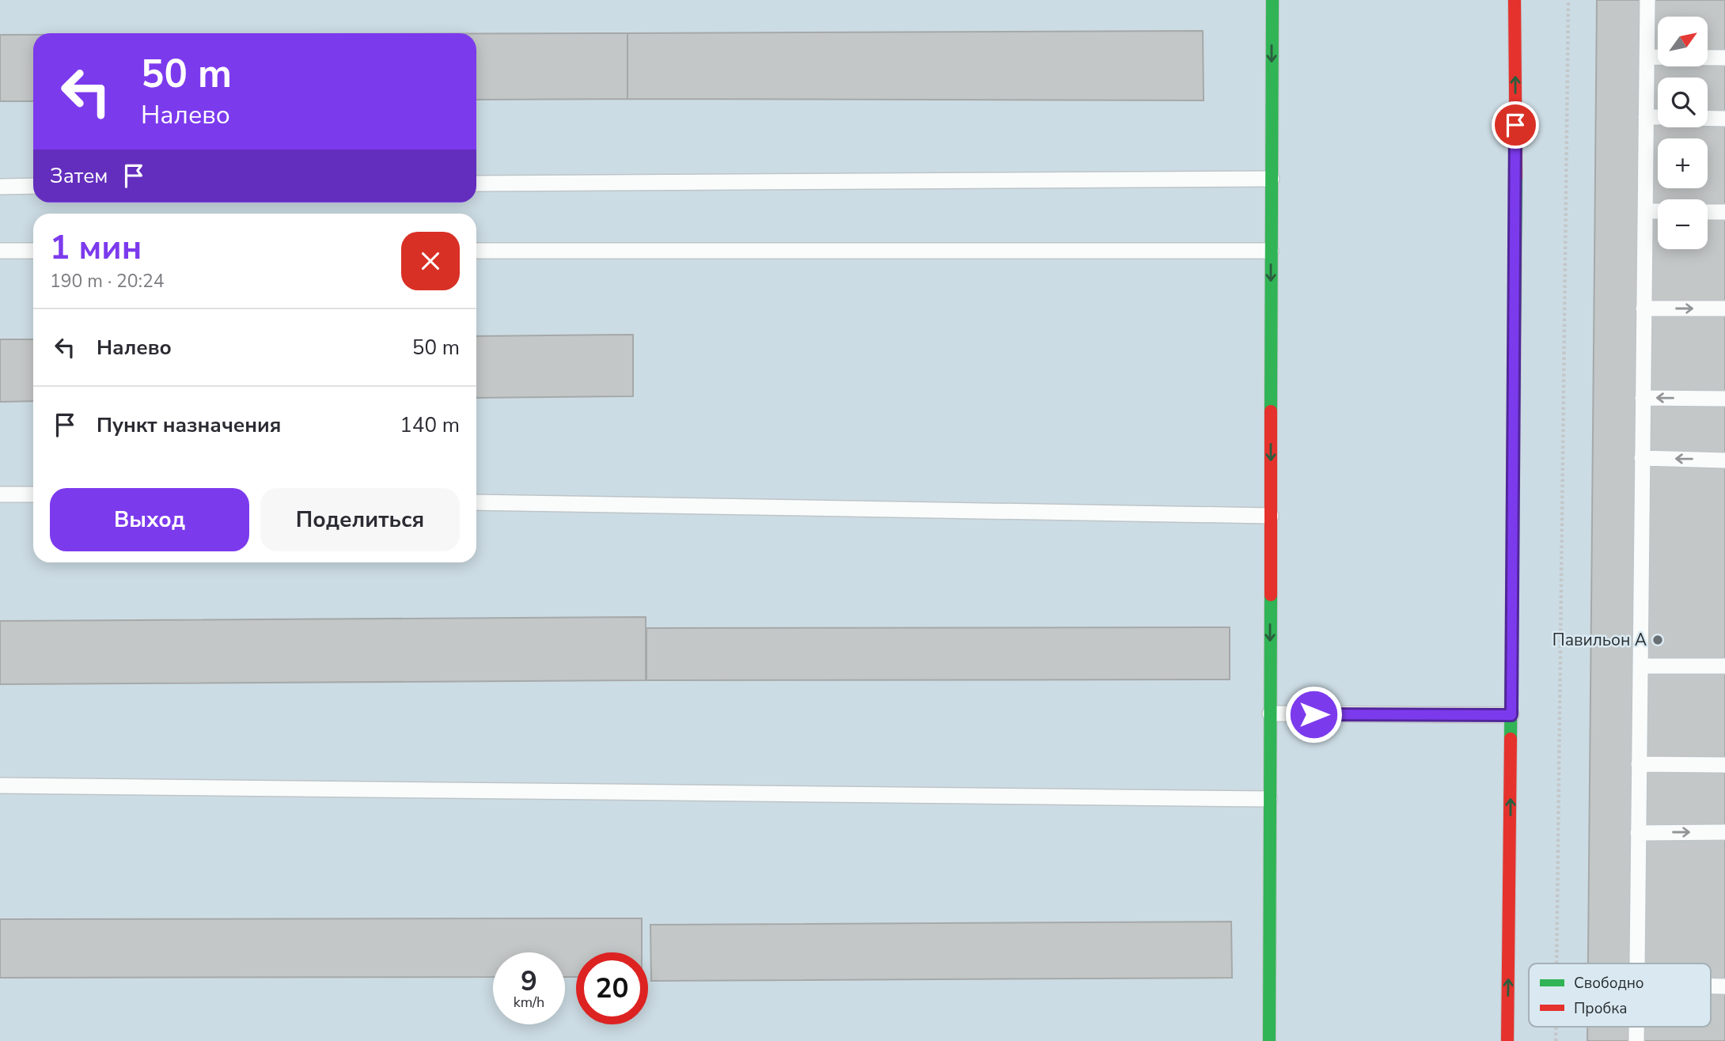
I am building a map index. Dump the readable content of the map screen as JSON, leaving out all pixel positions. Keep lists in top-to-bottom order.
{
  "places": ["Павильон А"],
  "legend": ["Свободно", "Пробка"],
  "north": "top right",
  "page": {
    "map_buttons": ["+", "−"],
    "turn": ["50 m", "Налево"],
    "then": "Затем",
    "heading": ["1 мин", "190 m · 20:24"],
    "list": [
      {
        "name": "Налево",
        "value": "50 m"
      },
      {
        "name": "Пункт назначения",
        "value": "140 m"
      }
    ],
    "buttons": ["Выход", "Поделиться"],
    "speed": "9 km/h",
    "limit": "20"
  }
}
